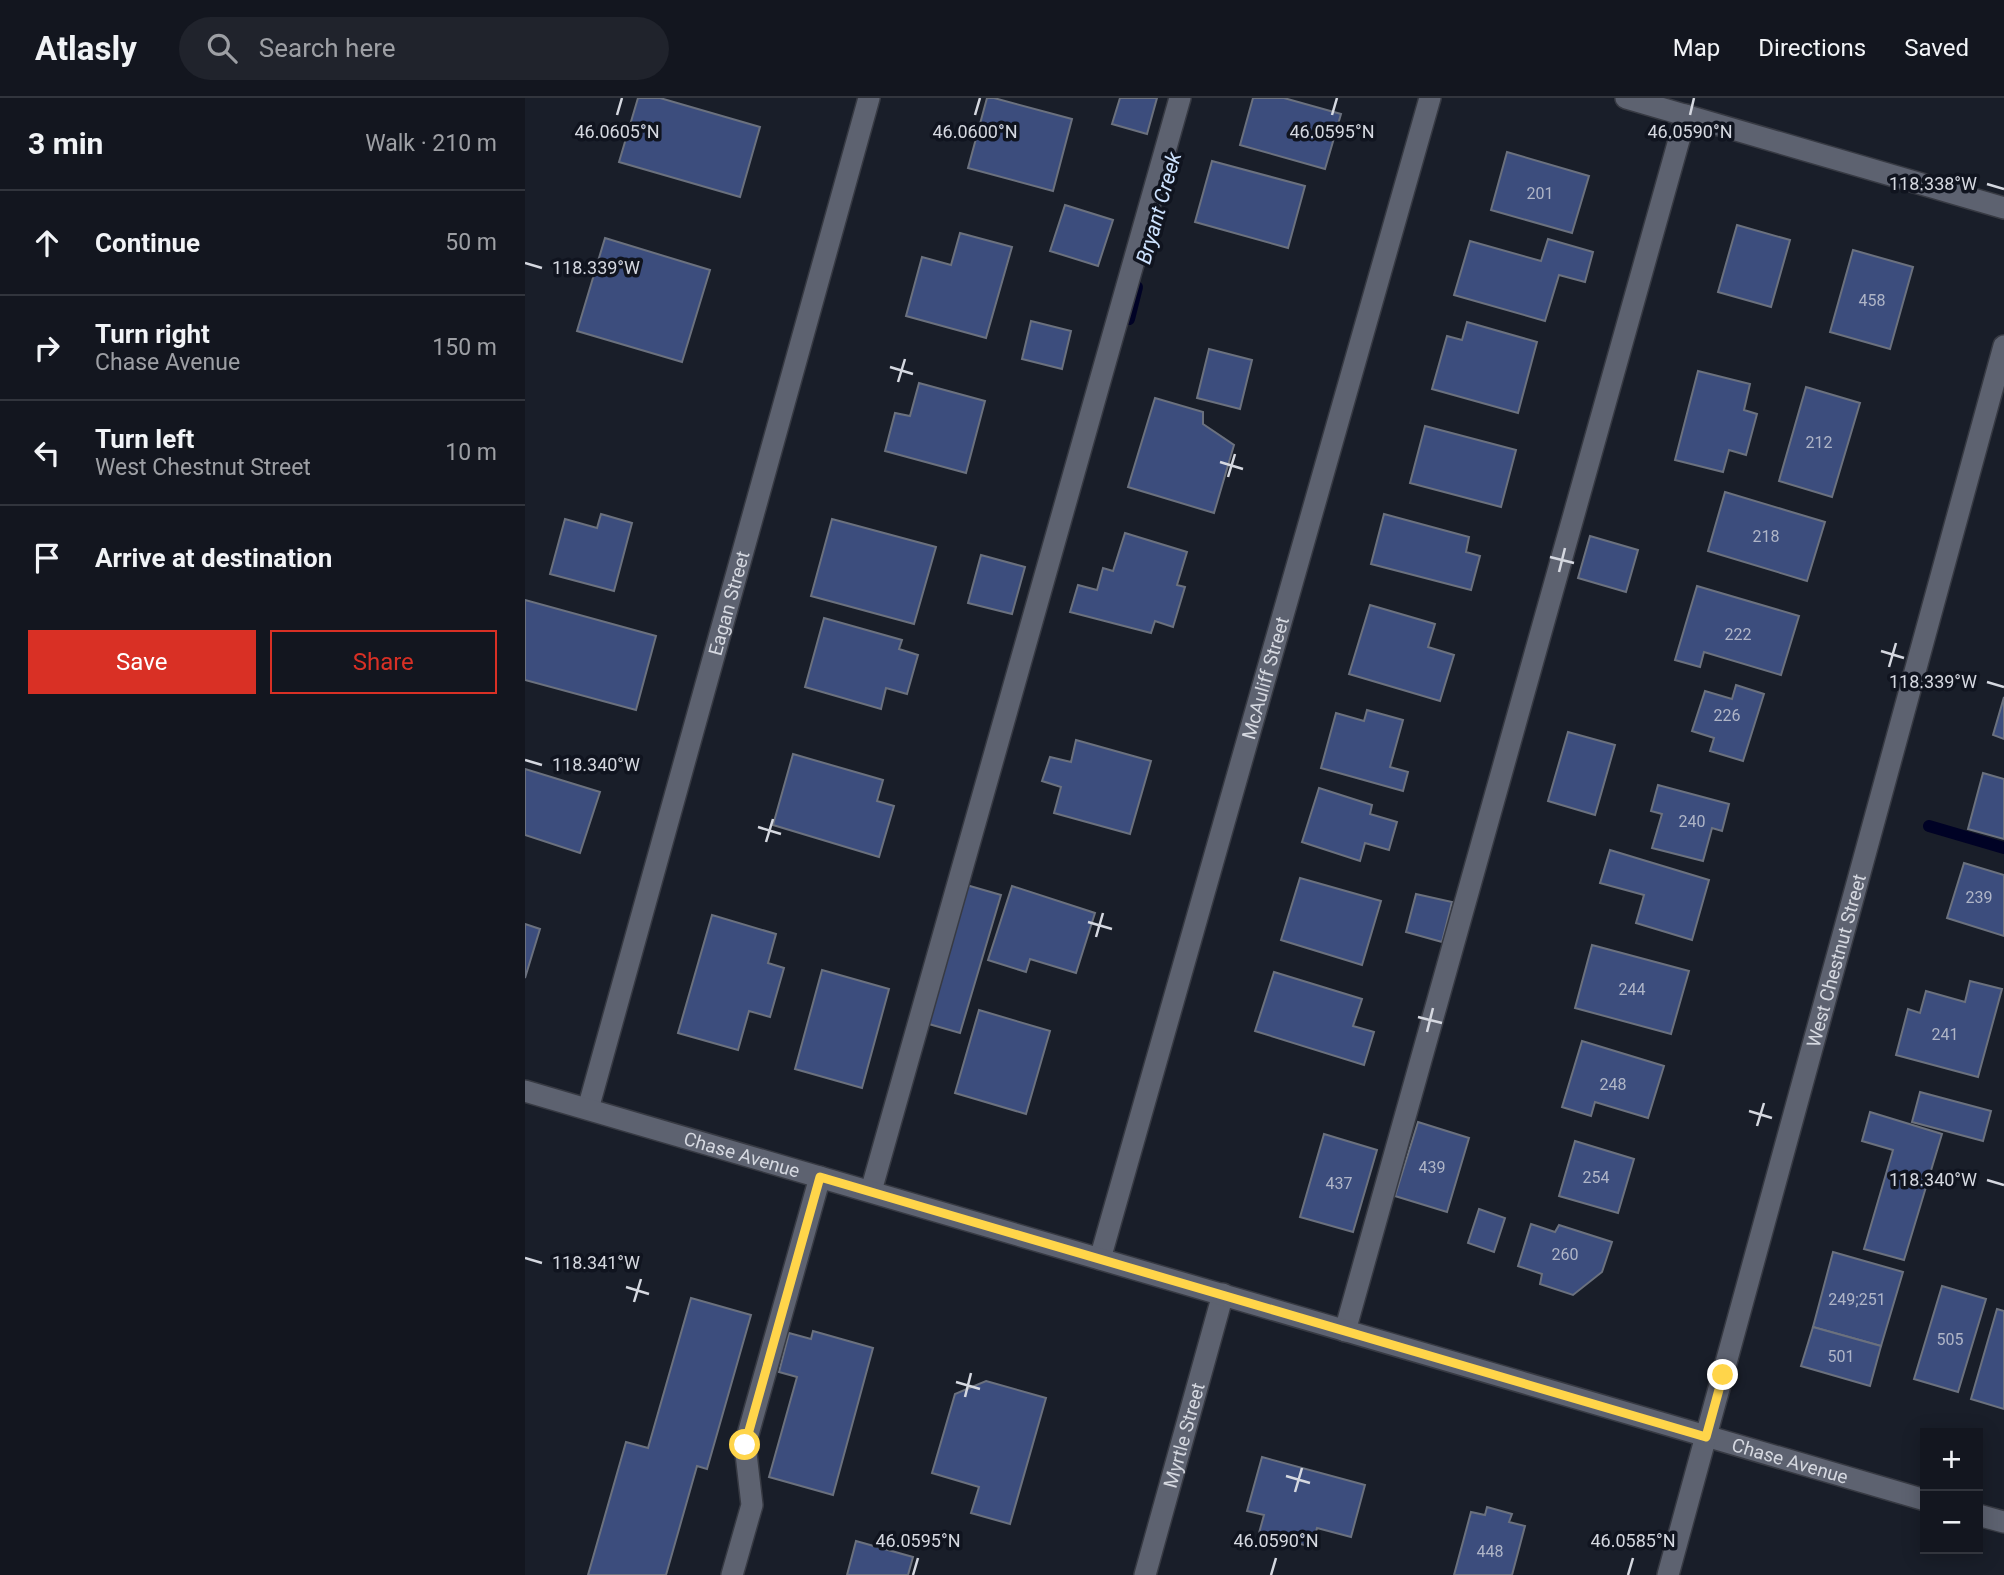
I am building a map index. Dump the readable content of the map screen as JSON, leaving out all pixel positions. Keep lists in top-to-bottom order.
{
  "streets": {
    "street": [
      "Eagan Street",
      "McAuliff Street",
      "West Chestnut Street",
      "Chase Avenue",
      "Myrtle Street"
    ]
  },
  "crossings": [
    ["Eagan Street", "Chase Avenue"],
    ["McAuliff Street", "Chase Avenue"],
    ["West Chestnut Street", "Chase Avenue"],
    ["Chase Avenue", "Myrtle Street"]
  ],
  "water": ["Bryant Creek"],
  "house_numbers": [
    "201",
    "458",
    "212",
    "218",
    "222",
    "226",
    "240",
    "239",
    "244",
    "241",
    "248",
    "439",
    "254",
    "437",
    "260",
    "249;251",
    "505",
    "501",
    "448"
  ],
  "page": {
    "header": "Atlasly",
    "search": "Search here",
    "nav": ["Map", "Directions", "Saved"],
    "heading": ["3 min", "Walk · 210 m"],
    "list": [
      ["Continue", "50 m"],
      ["Turn right", "Chase Avenue", "150 m"],
      ["Turn left", "West Chestnut Street", "10 m"],
      "Arrive at destination"
    ],
    "buttons": ["Save", "Share"],
    "map_buttons": ["+", "−"]
  },
  "coordinates": [
    "46.0605°N",
    "46.0600°N",
    "46.0595°N",
    "46.0590°N",
    "118.338°W",
    "118.339°W",
    "118.340°W",
    "118.341°W",
    "46.0585°N"
  ]
}
